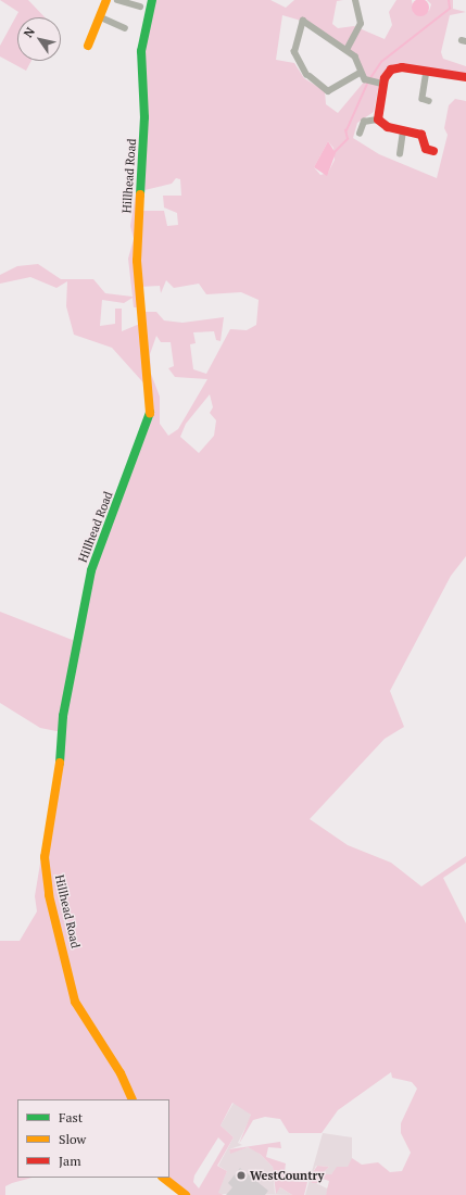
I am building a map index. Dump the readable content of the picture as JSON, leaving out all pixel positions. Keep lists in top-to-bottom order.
{
  "streets": {
    "street": ["Hillhead Road"]
  },
  "places": ["WestCountry"],
  "legend": ["Fast", "Slow", "Jam"],
  "north": "top left"
}
